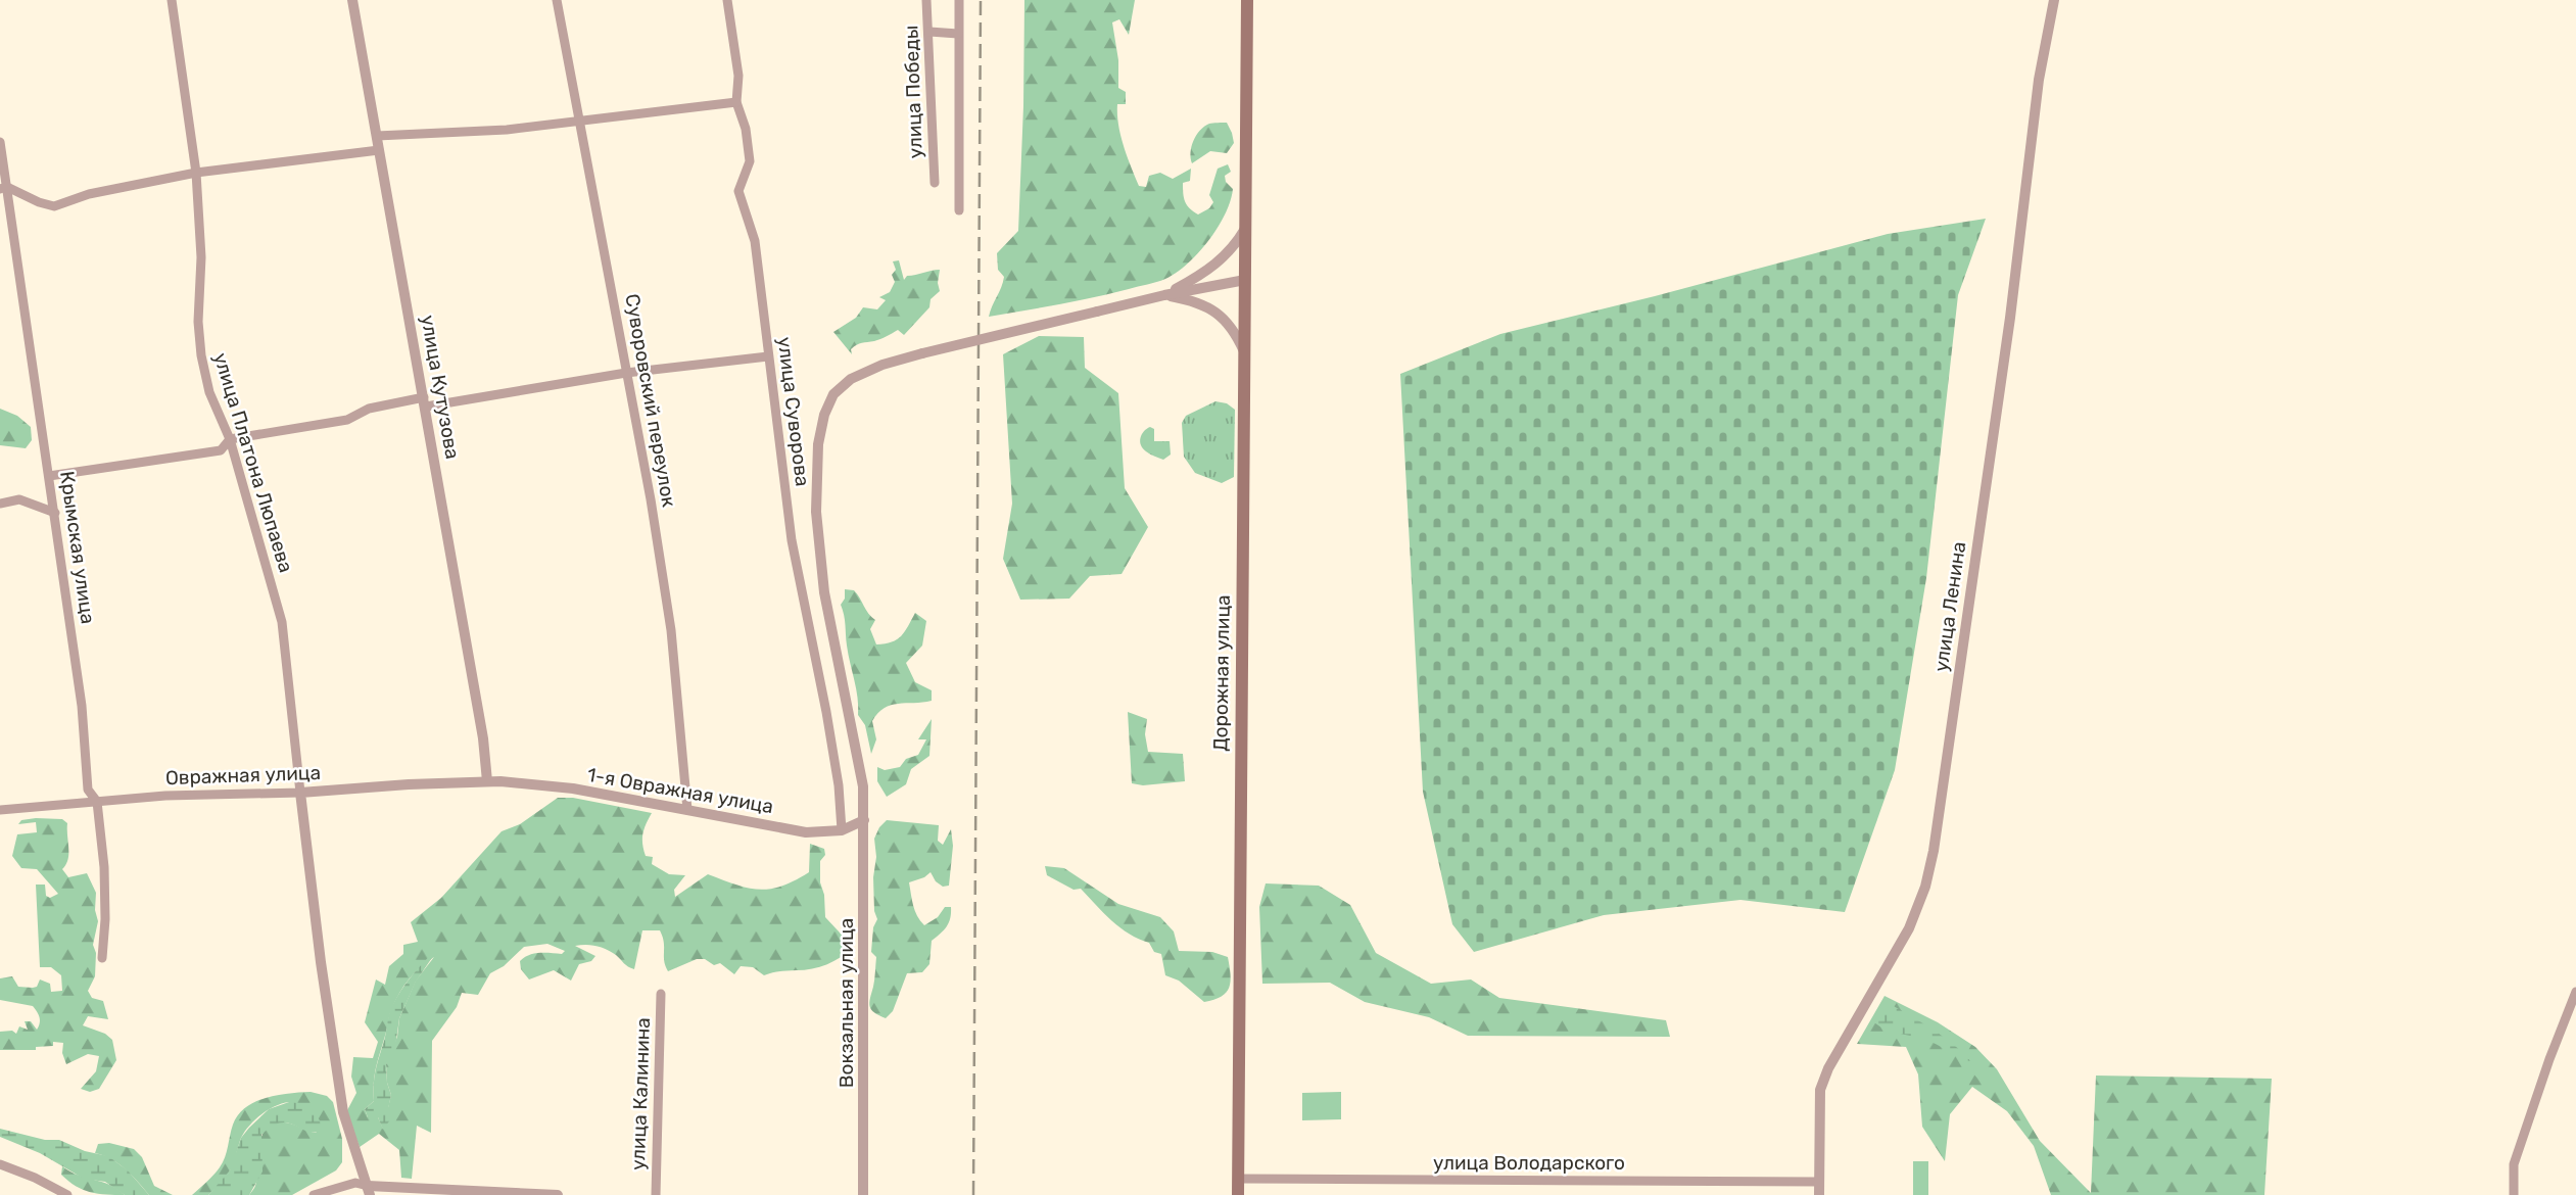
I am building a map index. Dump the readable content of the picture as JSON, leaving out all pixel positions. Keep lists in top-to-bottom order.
{
  "streets": {
    "main road": ["Дорожная улица"],
    "street": [
      "улица Победы",
      "улица Кутузова",
      "Суворовский переулок",
      "улица Суворова",
      "улица Платона Люпаева",
      "Крымская улица",
      "улица Ленина",
      "Овражная улица",
      "1-я Овражная улица",
      "Вокзальная улица",
      "улица Калинина",
      "улица Володарского"
    ]
  },
  "crossings": [
    ["улица Кутузова", "Овражная улица"],
    ["улица Кутузова", "1-я Овражная улица"],
    ["Суворовский переулок", "1-я Овражная улица"],
    ["улица Суворова", "1-я Овражная улица"],
    ["улица Платона Люпаева", "Овражная улица"],
    ["Крымская улица", "Овражная улица"],
    ["улица Ленина", "улица Володарского"],
    ["Дорожная улица", "улица Володарского"],
    ["Овражная улица", "1-я Овражная улица"],
    ["1-я Овражная улица", "Вокзальная улица"]
  ]
}
